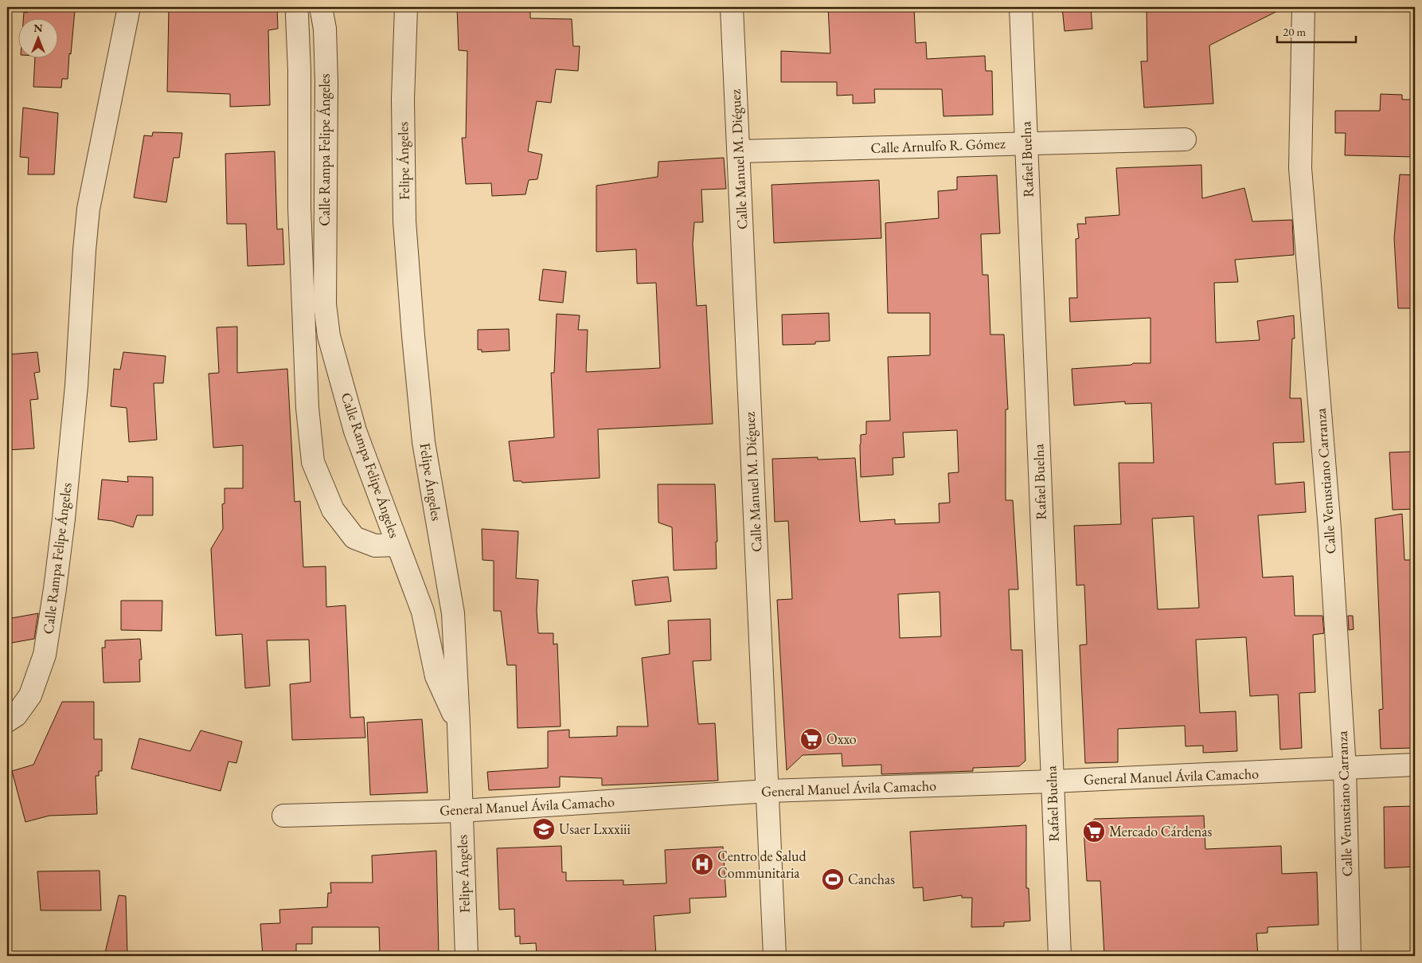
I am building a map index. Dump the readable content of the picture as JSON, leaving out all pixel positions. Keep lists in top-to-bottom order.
{
  "streets": {
    "street": [
      "Calle Arnulfo R. Gómez",
      "Calle Rampa Felipe Ángeles",
      "Calle Manuel M. Diéguez",
      "Rafael Buelna",
      "Felipe Ángeles",
      "Calle Venustiano Carranza",
      "General Manuel Ávila Camacho"
    ]
  },
  "crossings": [
    ["Calle Arnulfo R. Gómez", "Calle Manuel M. Diéguez"],
    ["Calle Arnulfo R. Gómez", "Rafael Buelna"],
    ["Calle Rampa Felipe Ángeles", "Felipe Ángeles"],
    ["Calle Manuel M. Diéguez", "General Manuel Ávila Camacho"],
    ["Rafael Buelna", "General Manuel Ávila Camacho"],
    ["Felipe Ángeles", "General Manuel Ávila Camacho"],
    ["Calle Venustiano Carranza", "General Manuel Ávila Camacho"]
  ],
  "places": {
    "supermarket": ["Oxxo", "Mercado Cárdenas"],
    "school or university": ["Usaer Lxxxiii"],
    "hospital": ["Centro de Salud Communitaria"],
    "sports": ["Canchas"]
  },
  "scale_bar": "20 m",
  "north": "top"
}
